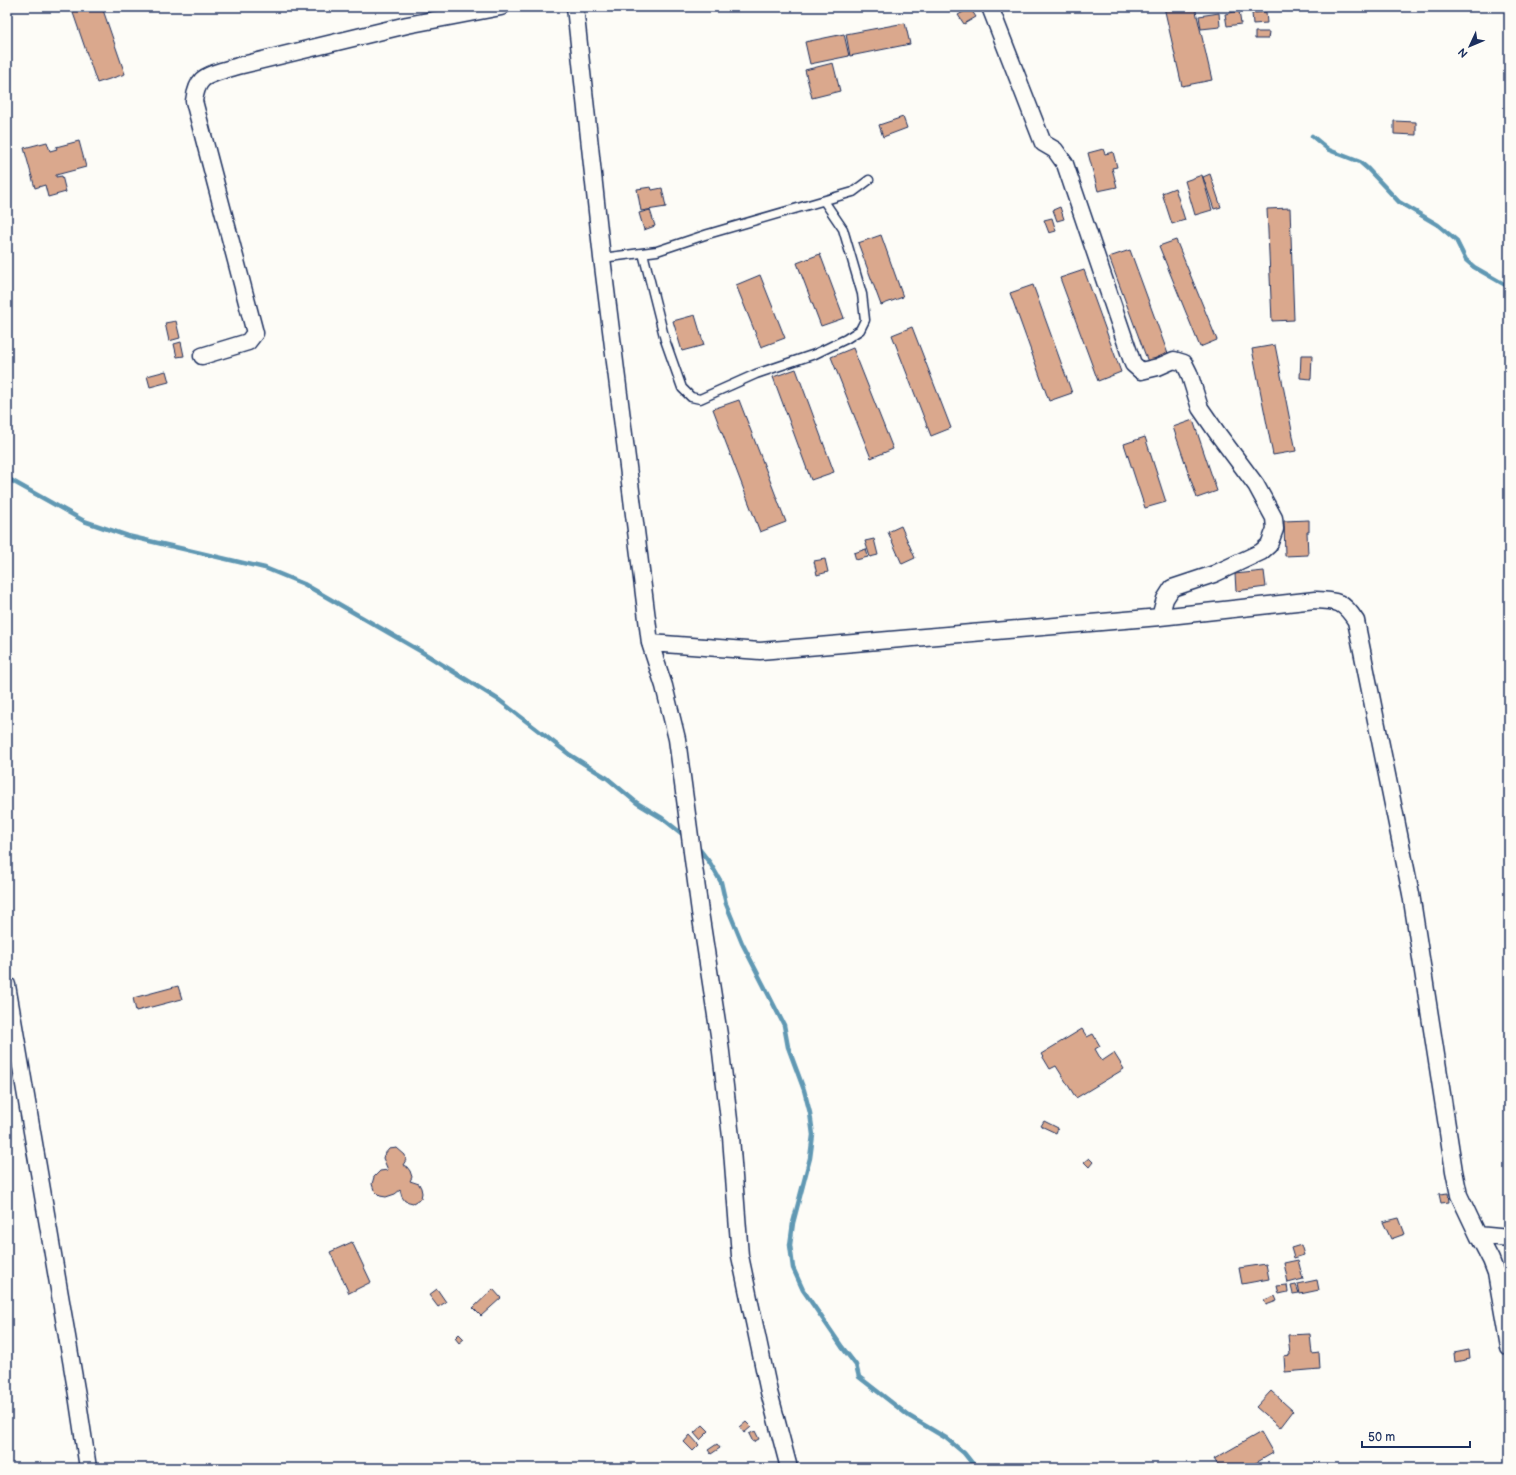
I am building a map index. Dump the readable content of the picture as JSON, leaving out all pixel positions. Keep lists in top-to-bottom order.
{
  "scale_bar": "50 m",
  "north": "bottom left"
}
